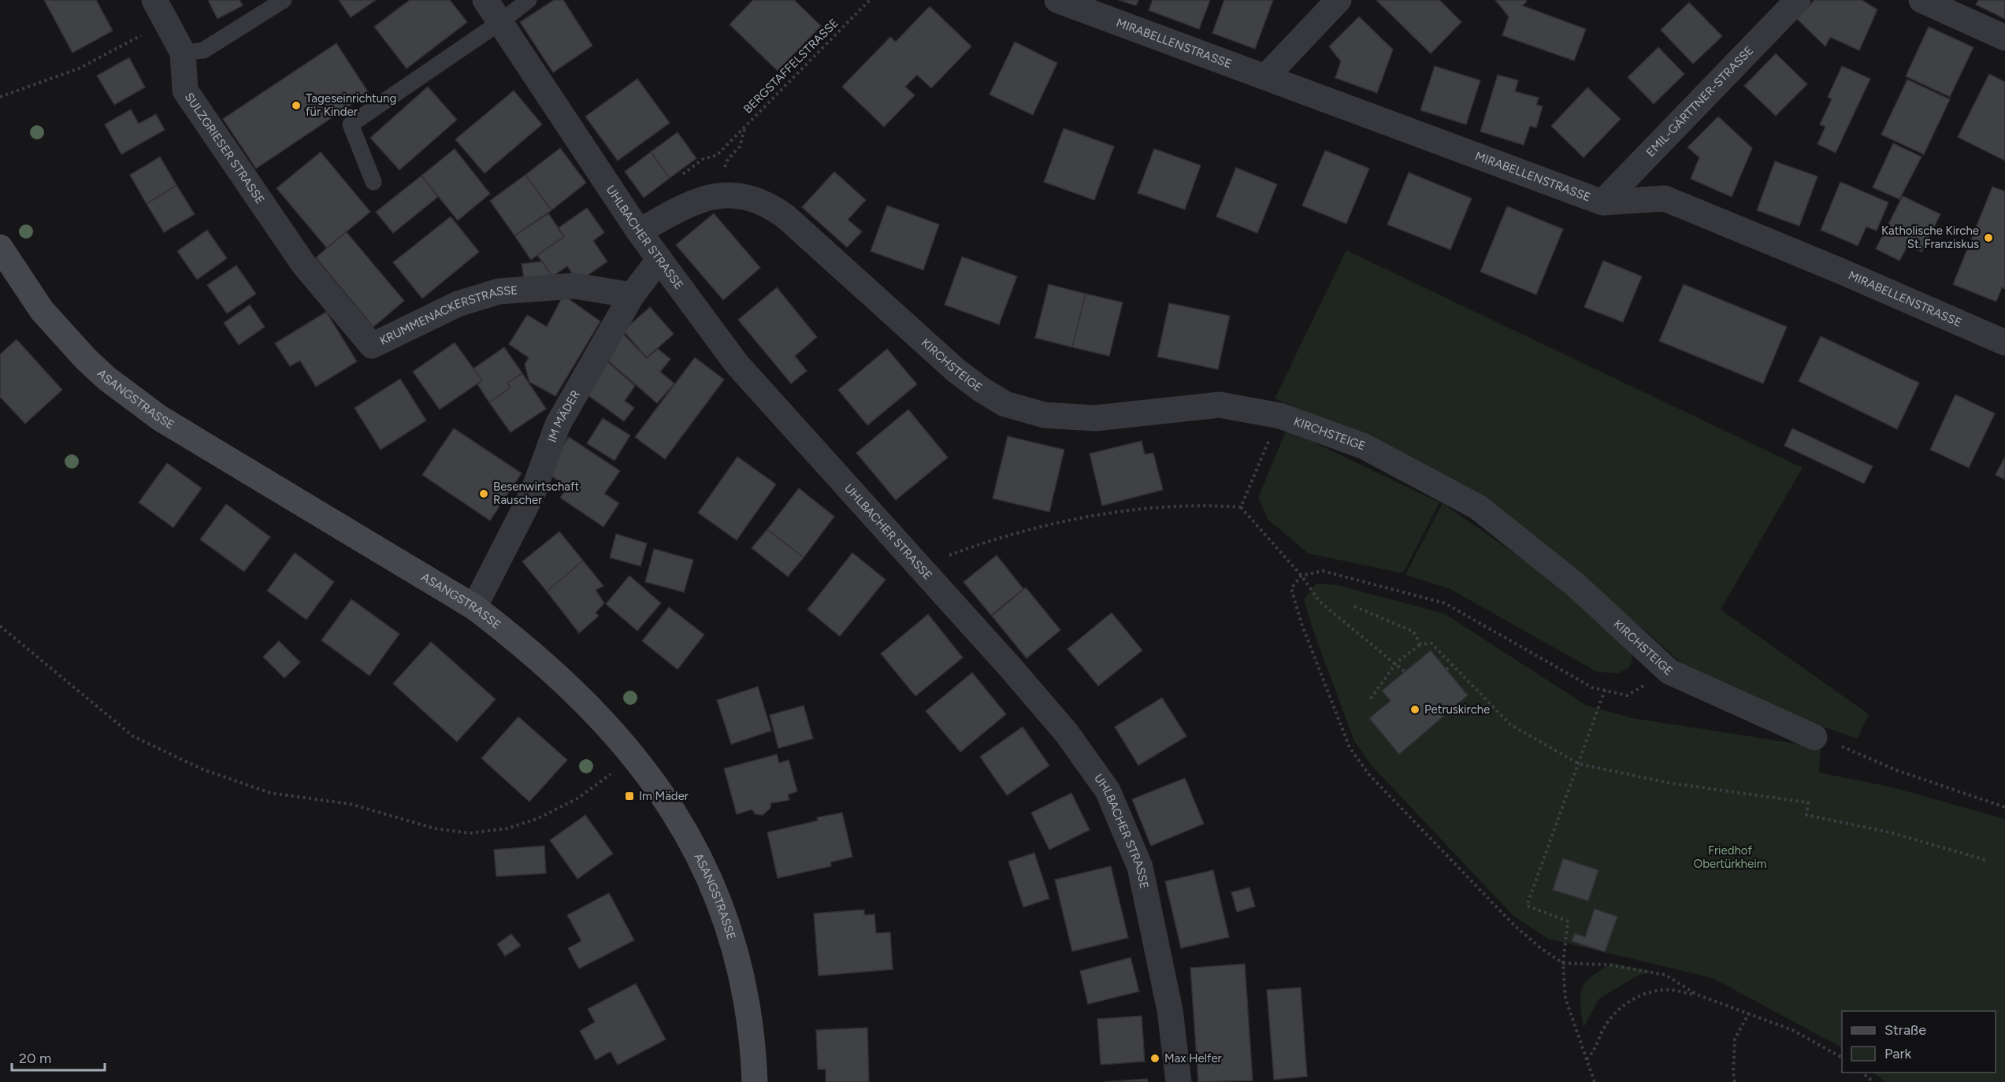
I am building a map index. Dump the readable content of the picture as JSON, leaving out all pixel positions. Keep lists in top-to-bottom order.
{
  "streets": {
    "street": [
      "MIRABELLENSTRASSE",
      "EMIL-GÄRTTNER-STRASSE",
      "SULZGRIESER STRASSE",
      "UHLBACHER STRASSE",
      "KRUMMENACKERSTRASSE",
      "KIRCHSTEIGE",
      "ASANGSTRASSE",
      "IM MÄDER"
    ],
    "path": ["BERGSTAFFELSTRASSE"]
  },
  "crossings": [
    ["MIRABELLENSTRASSE", "EMIL-GÄRTTNER-STRASSE"],
    ["SULZGRIESER STRASSE", "KRUMMENACKERSTRASSE"],
    ["UHLBACHER STRASSE", "KIRCHSTEIGE"],
    ["UHLBACHER STRASSE", "IM MÄDER"],
    ["KRUMMENACKERSTRASSE", "IM MÄDER"],
    ["ASANGSTRASSE", "IM MÄDER"]
  ],
  "parks": ["Friedhof Obertürkheim"],
  "places": {
    "other": [
      "Tageseinrichtung für Kinder",
      "Katholische Kirche St. Franziskus",
      "Besenwirtschaft Rauscher",
      "Petruskirche",
      "Max Helfer"
    ],
    "transit": ["Im Mäder"]
  },
  "legend": ["Straße", "Park"],
  "scale_bar": "20 m"
}
